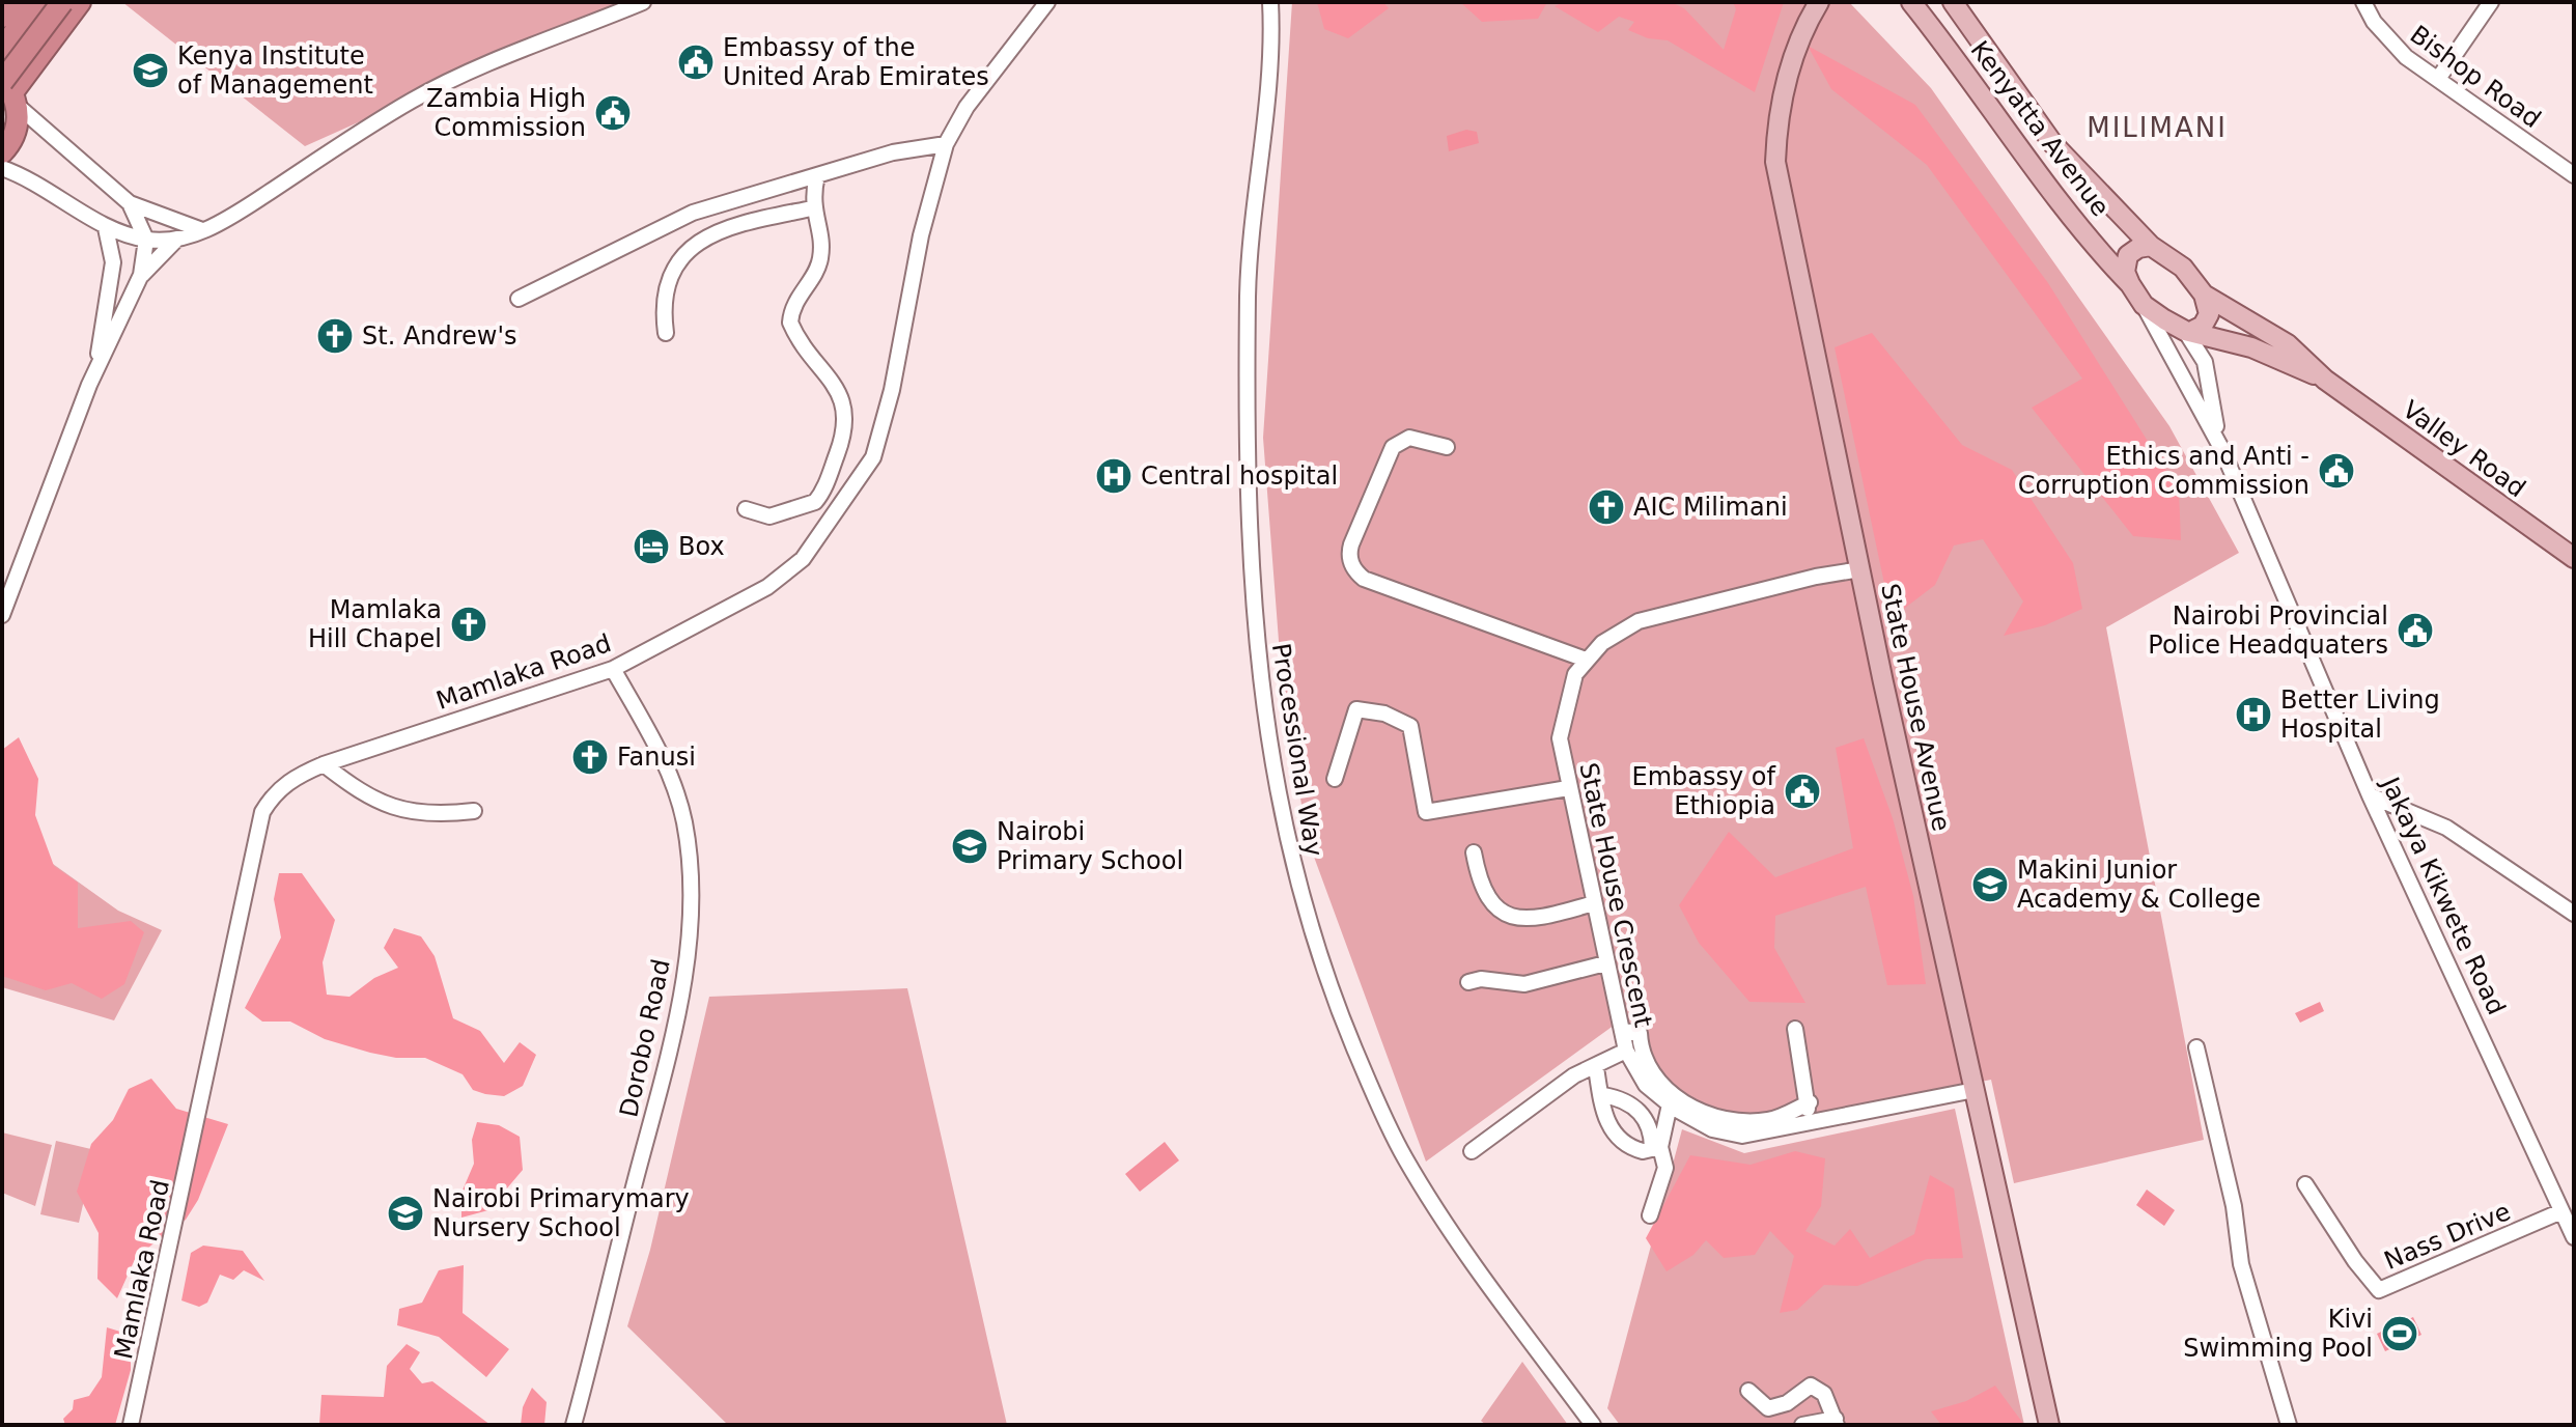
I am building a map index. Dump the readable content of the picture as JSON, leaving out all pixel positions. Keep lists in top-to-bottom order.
{
  "streets": {
    "main road": ["Kenyatta Avenue", "Valley Road", "State House Avenue"],
    "street": [
      "Bishop Road",
      "Mamlaka Road",
      "Processional Way",
      "State House Crescent",
      "Jakaya Kikwete Road",
      "Dorobo Road",
      "Nass Drive"
    ]
  },
  "crossings": [
    ["Kenyatta Avenue", "Valley Road"],
    ["Kenyatta Avenue", "Jakaya Kikwete Road"],
    ["Valley Road", "Jakaya Kikwete Road"],
    ["Mamlaka Road", "Dorobo Road"],
    ["State House Avenue", "State House Crescent"],
    ["Jakaya Kikwete Road", "Nass Drive"]
  ],
  "districts": ["MILIMANI"],
  "places": {
    "public building": [
      "Embassy of the United Arab Emirates",
      "Zambia High Commission",
      "Ethics and Anti - Corruption Commission",
      "Nairobi Provincial Police Headquaters",
      "Embassy of Ethiopia"
    ],
    "school or university": [
      "Kenya Institute of Management",
      "Nairobi Primary School",
      "Makini Junior Academy & College",
      "Nairobi Primarymary Nursery School"
    ],
    "church": [
      "St. Andrew's",
      "AIC Milimani",
      "Mamlaka Hill Chapel",
      "Fanusi"
    ],
    "hospital": ["Central hospital", "Better Living Hospital"],
    "hotel": ["Box"],
    "sports": ["Kivi Swimming Pool"]
  }
}
